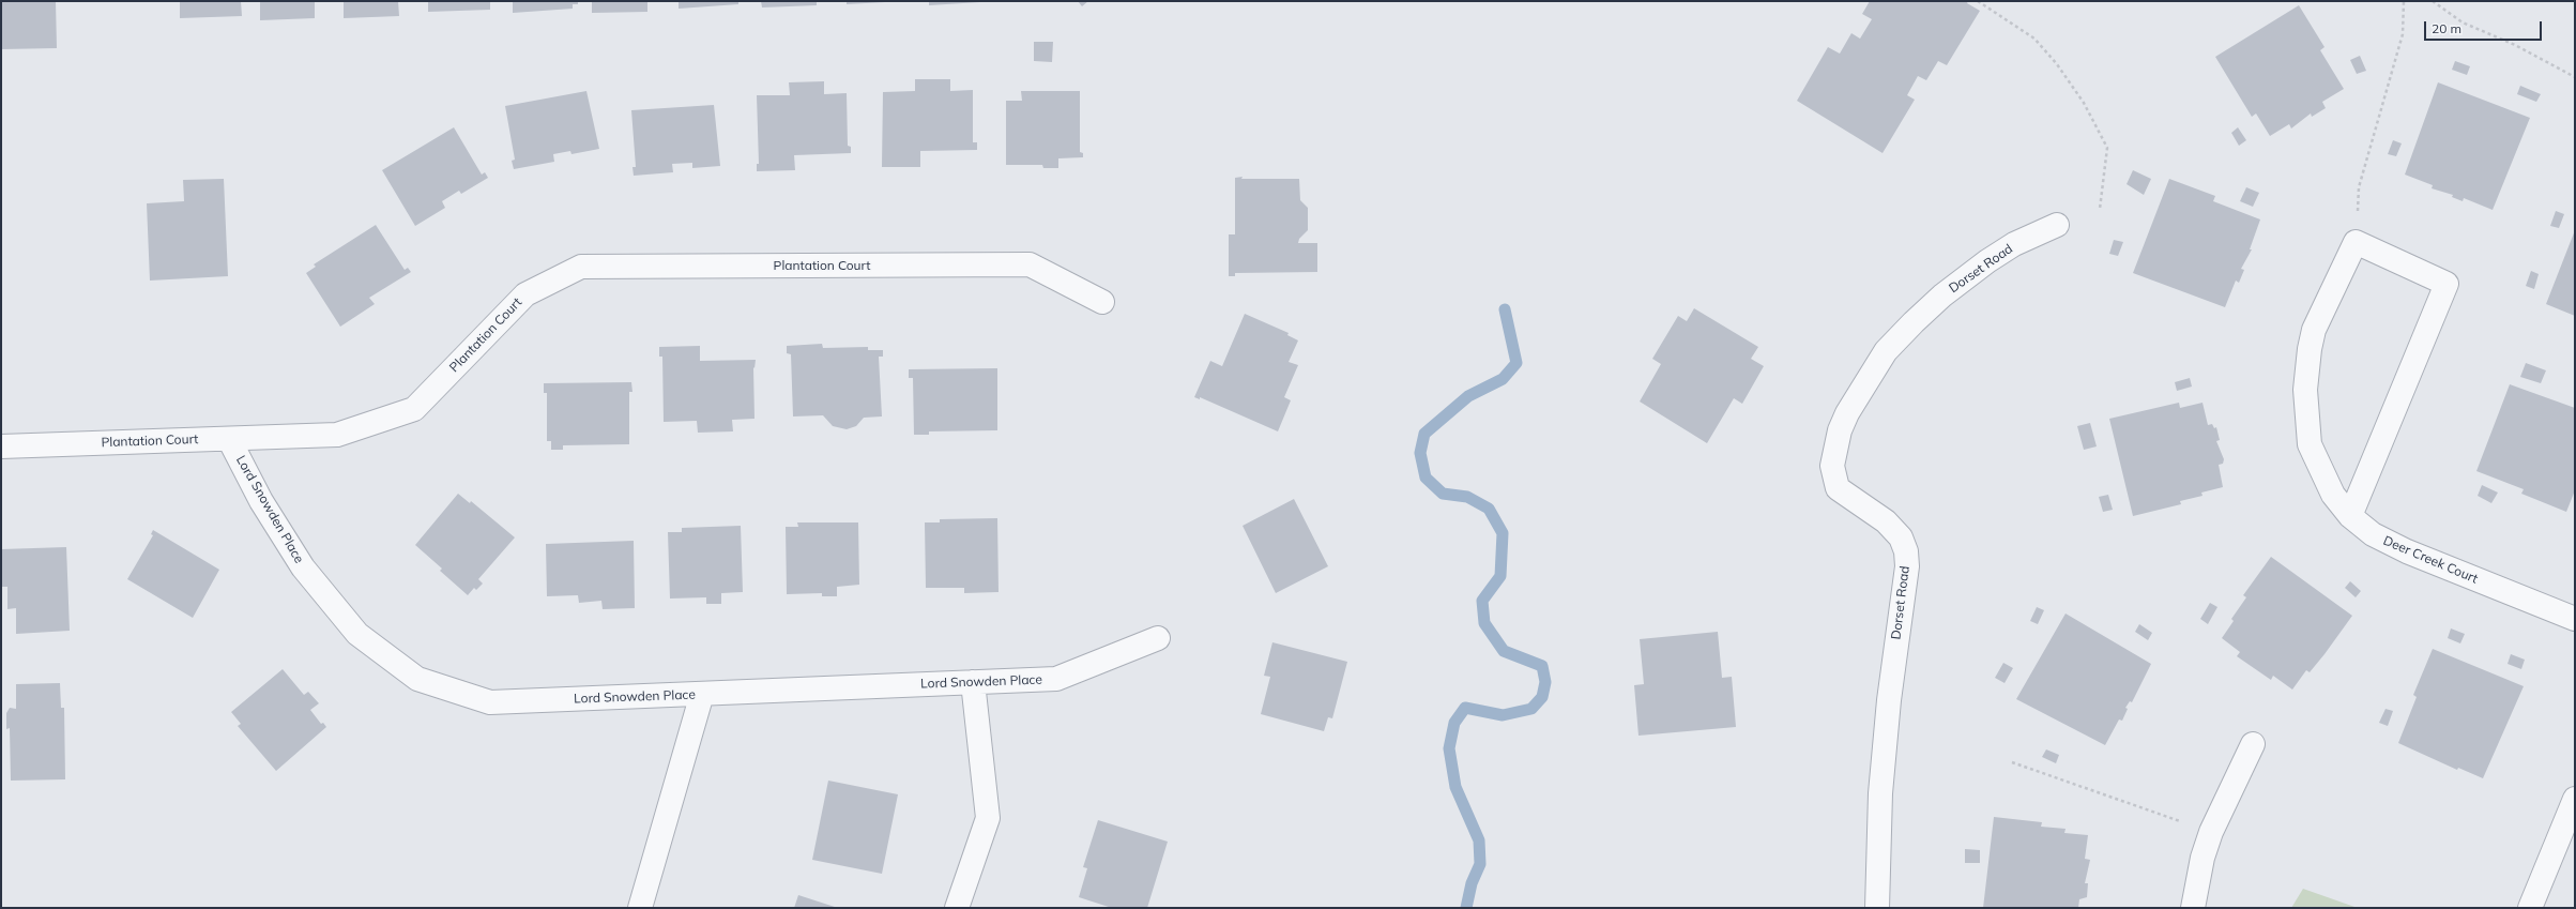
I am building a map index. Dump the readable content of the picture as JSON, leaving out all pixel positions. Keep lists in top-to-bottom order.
{
  "streets": {
    "street": [
      "Plantation Court",
      "Dorset Road",
      "Lord Snowden Place",
      "Deer Creek Court"
    ]
  },
  "crossings": [
    ["Plantation Court", "Lord Snowden Place"]
  ],
  "scale_bar": "20 m"
}
